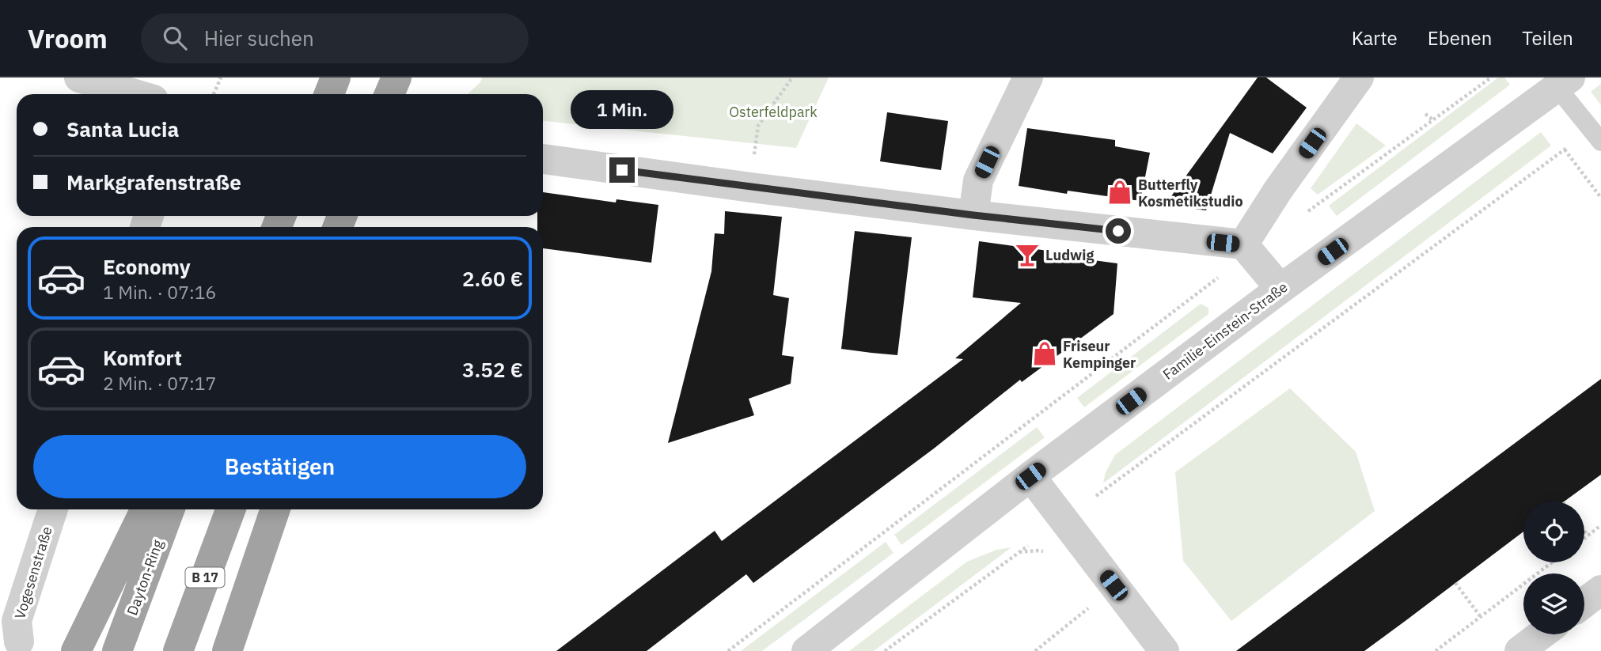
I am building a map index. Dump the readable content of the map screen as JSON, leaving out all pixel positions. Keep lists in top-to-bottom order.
{
  "streets": {
    "highway": ["Dayton-Ring", "B 17"],
    "street": ["Familie-Einstein-Straße", "Vogesenstraße"]
  },
  "parks": ["Osterfeldpark"],
  "places": {
    "shop": ["Butterfly Kosmetikstudio", "Friseur Kempinger"],
    "bar": ["Ludwig"]
  },
  "page": {
    "header": "Vroom",
    "search": "Hier suchen",
    "nav": ["Karte", "Ebenen", "Teilen"],
    "bubble": "1 Min.",
    "banner": ["Santa Lucia", "Markgrafenstraße"],
    "list": [
      {
        "name": "Economy",
        "note": "1 Min. · 07:16",
        "value": "2.60 €"
      },
      {
        "name": "Komfort",
        "note": "2 Min. · 07:17",
        "value": "3.52 €"
      }
    ],
    "buttons": "Bestätigen"
  }
}
